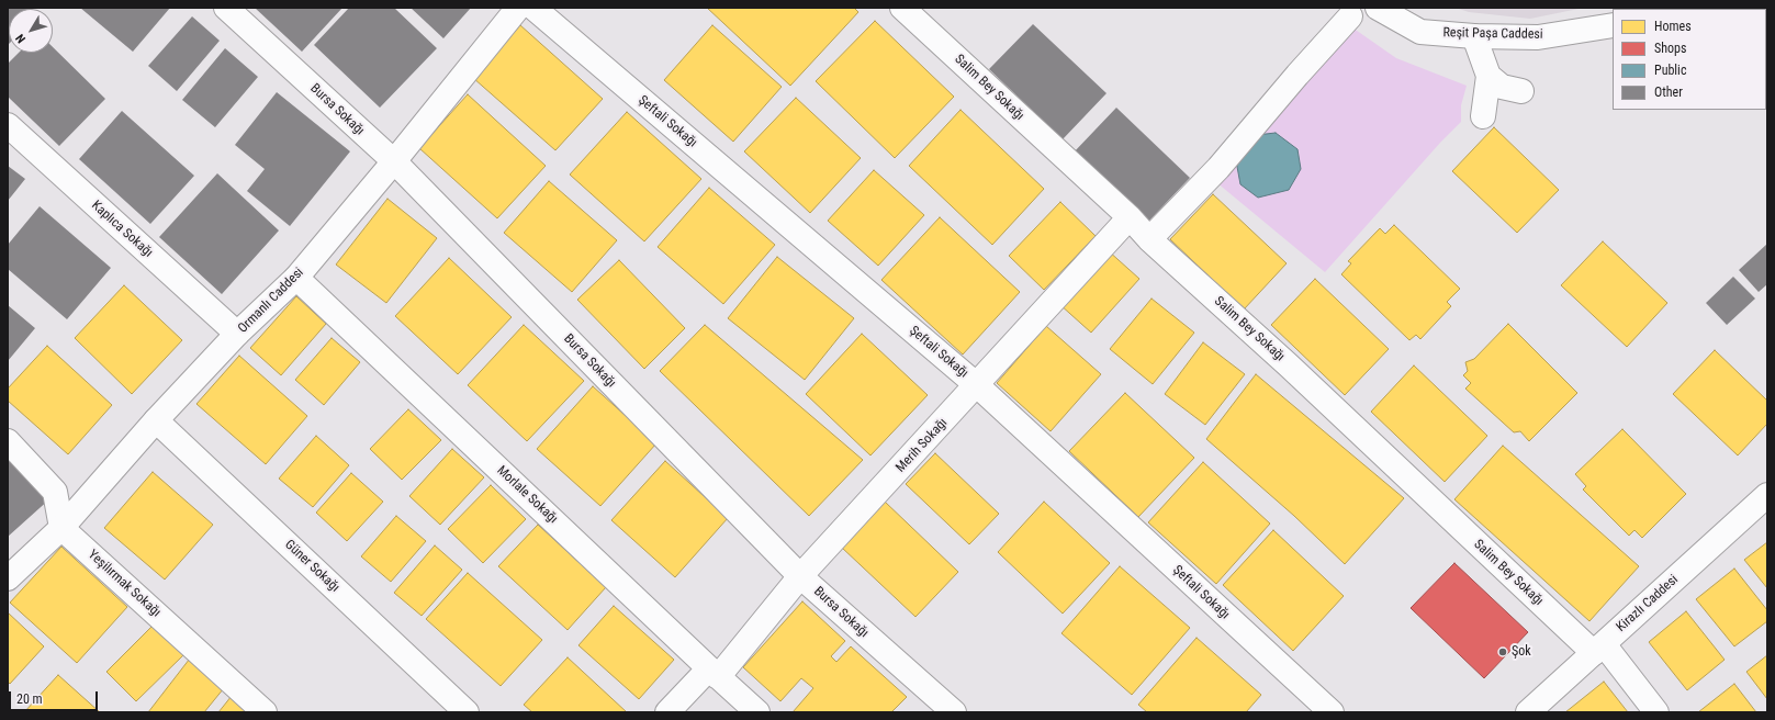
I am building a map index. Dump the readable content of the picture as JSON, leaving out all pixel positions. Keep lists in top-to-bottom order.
{
  "streets": {
    "street": [
      "Reşit Paşa Caddesi",
      "Salim Bey Sokağı",
      "Bursa Sokağı",
      "Şeftali Sokağı",
      "Kaplıca Sokağı",
      "Ormanlı Caddesi",
      "Merih Sokağı",
      "Morlale Sokağı",
      "Güner Sokağı",
      "Yeşilırmak Sokağı",
      "Kirazlı Caddesi"
    ]
  },
  "crossings": [
    ["Salim Bey Sokağı", "Merih Sokağı"],
    ["Salim Bey Sokağı", "Kirazlı Caddesi"],
    ["Bursa Sokağı", "Ormanlı Caddesi"],
    ["Bursa Sokağı", "Merih Sokağı"],
    ["Şeftali Sokağı", "Merih Sokağı"],
    ["Kaplıca Sokağı", "Ormanlı Caddesi"],
    ["Ormanlı Caddesi", "Morlale Sokağı"],
    ["Ormanlı Caddesi", "Güner Sokağı"],
    ["Ormanlı Caddesi", "Yeşilırmak Sokağı"],
    ["Merih Sokağı", "Morlale Sokağı"]
  ],
  "places": ["Şok"],
  "legend": [
    "Homes",
    "Shops",
    "Public",
    "Other"
  ],
  "scale_bar": "20 m",
  "north": "bottom left"
}
